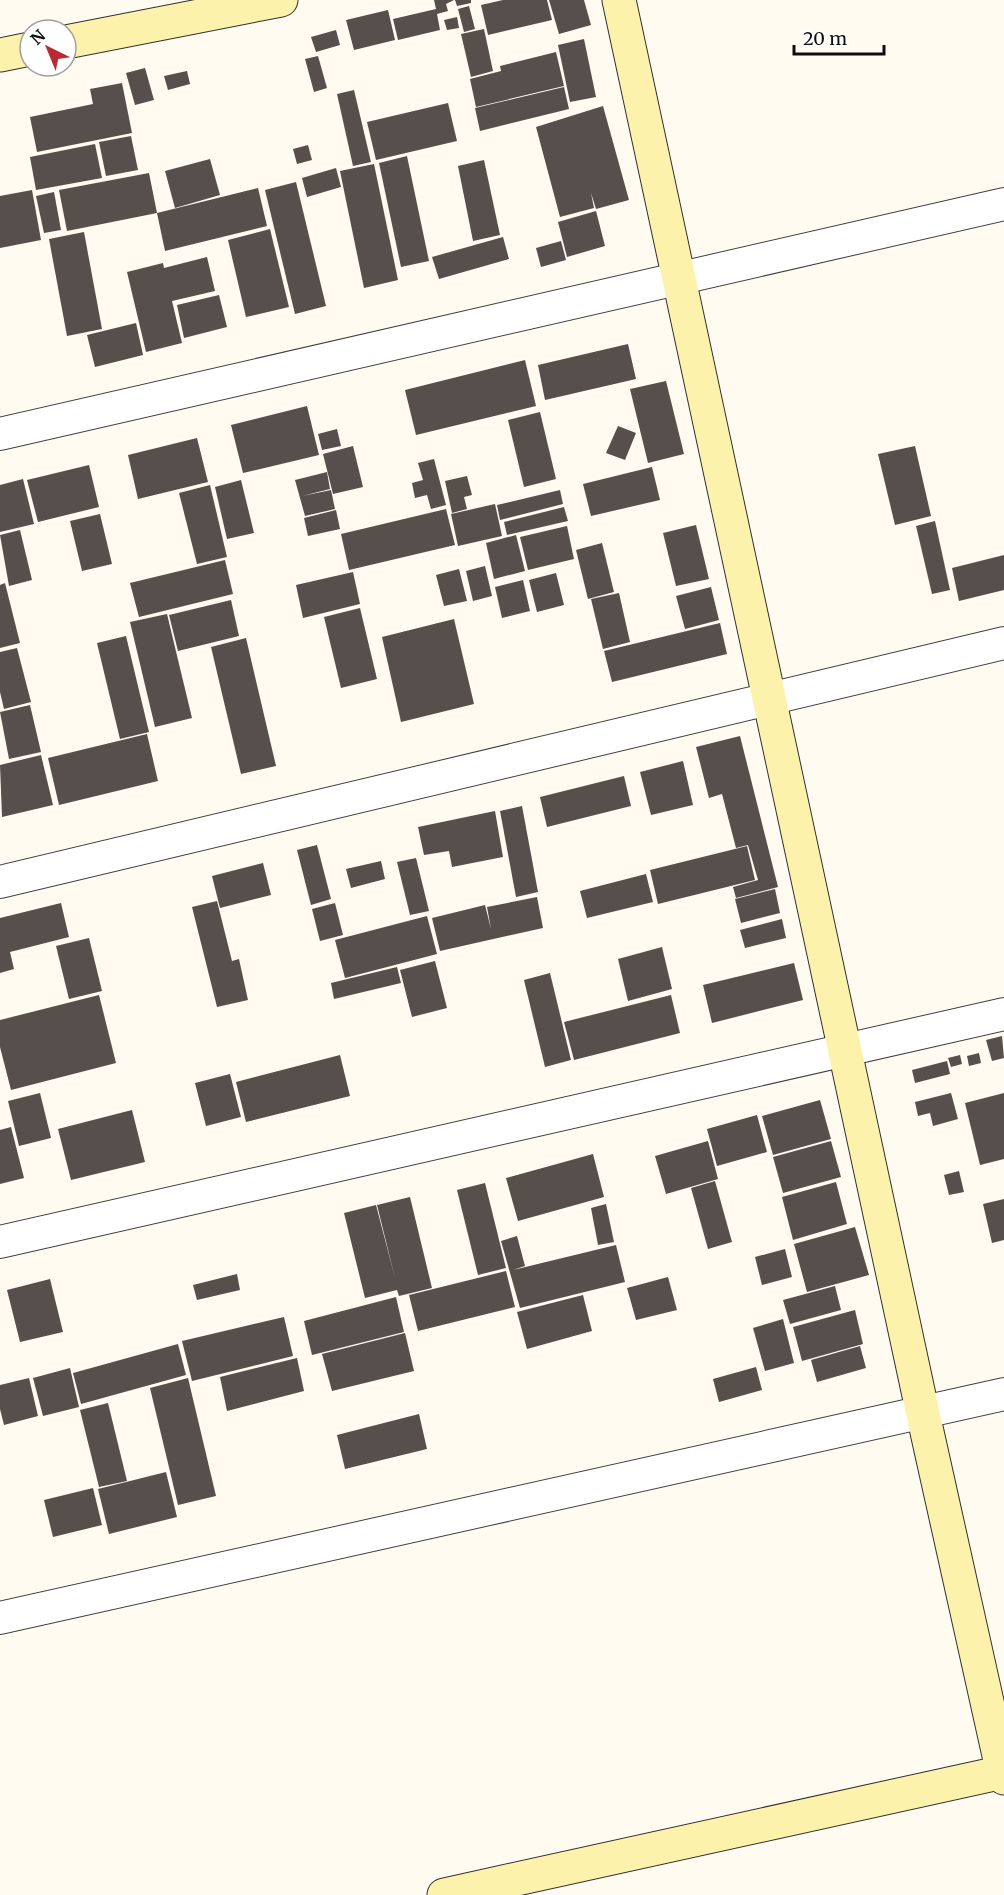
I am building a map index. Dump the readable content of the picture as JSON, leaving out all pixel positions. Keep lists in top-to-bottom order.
{
  "scale_bar": "20 m",
  "north": "top left"
}
